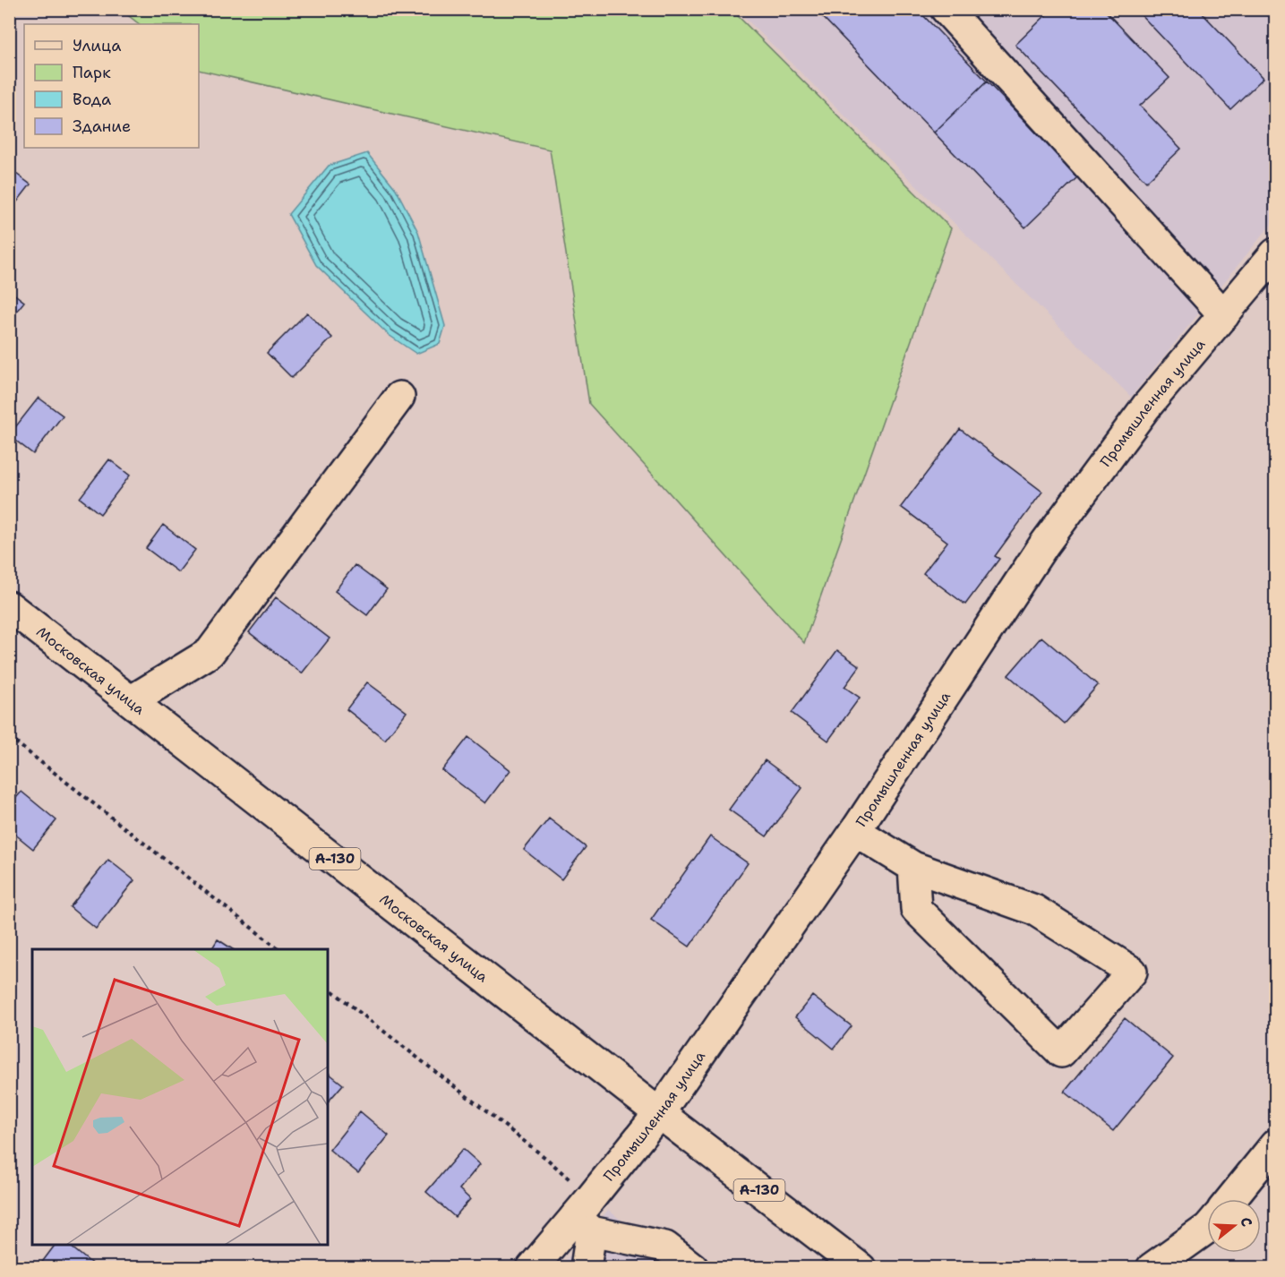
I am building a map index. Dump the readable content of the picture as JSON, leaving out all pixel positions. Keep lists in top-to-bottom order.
{
  "streets": {
    "main road": ["Промышленная улица", "Московская улица", "А-130"]
  },
  "crossings": [
    ["Промышленная улица", "Московская улица"]
  ],
  "legend": [
    "Улица",
    "Парк",
    "Вода",
    "Здание"
  ],
  "north": "right"
}
